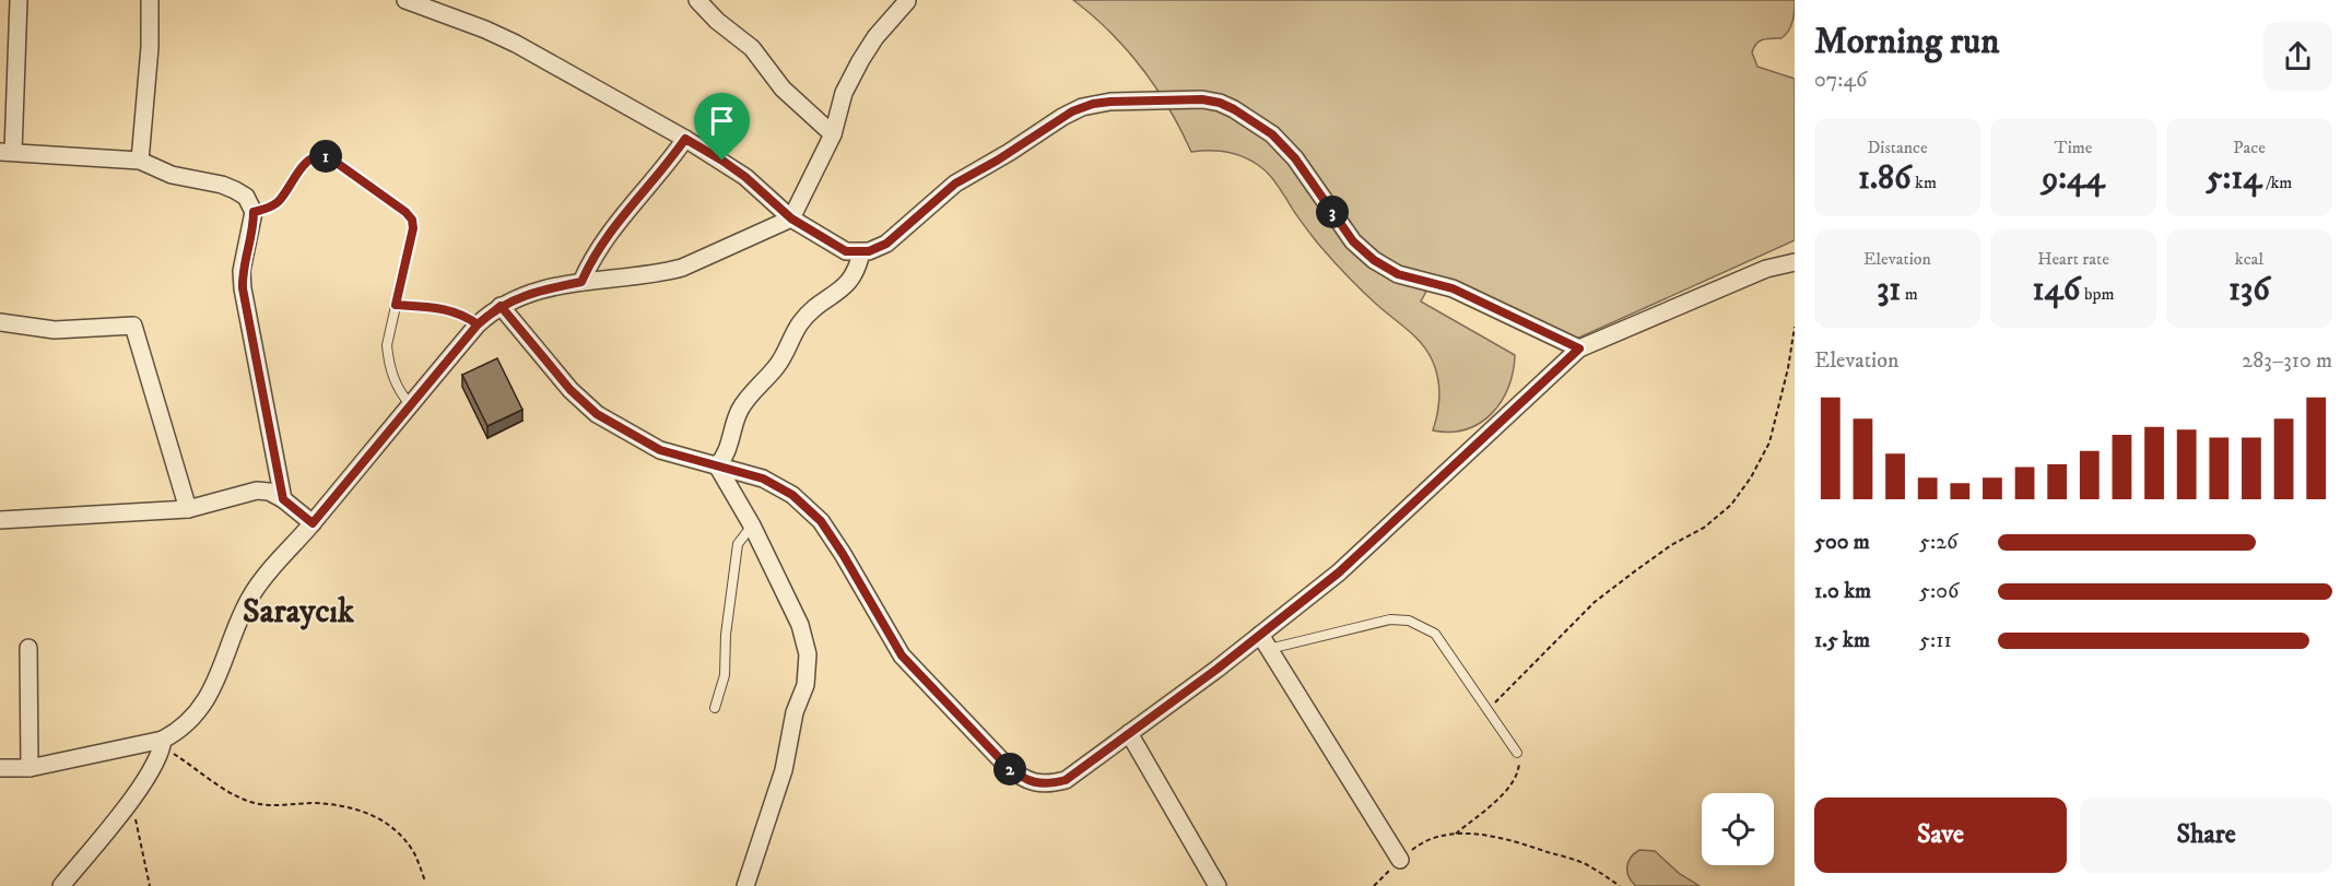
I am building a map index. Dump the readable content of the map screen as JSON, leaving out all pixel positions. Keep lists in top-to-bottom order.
{
  "districts": ["Saraycık"],
  "page": {
    "heading": ["Morning run", "07:46"],
    "stats": [
      ["Distance", "1.86 km"],
      ["Time", "9:44"],
      ["Pace", "5:14 /km"],
      ["Elevation", "31 m"],
      ["Heart rate", "146 bpm"],
      ["kcal", "136"]
    ],
    "pins": ["1", "3", "2"],
    "chart": ["Elevation", "283–310 m"],
    "list": [
      {
        "name": "500 m",
        "note": "5:26"
      },
      {
        "name": "1.0 km",
        "note": "5:06"
      },
      {
        "name": "1.5 km",
        "note": "5:11"
      }
    ],
    "buttons": ["Save", "Share"]
  }
}
